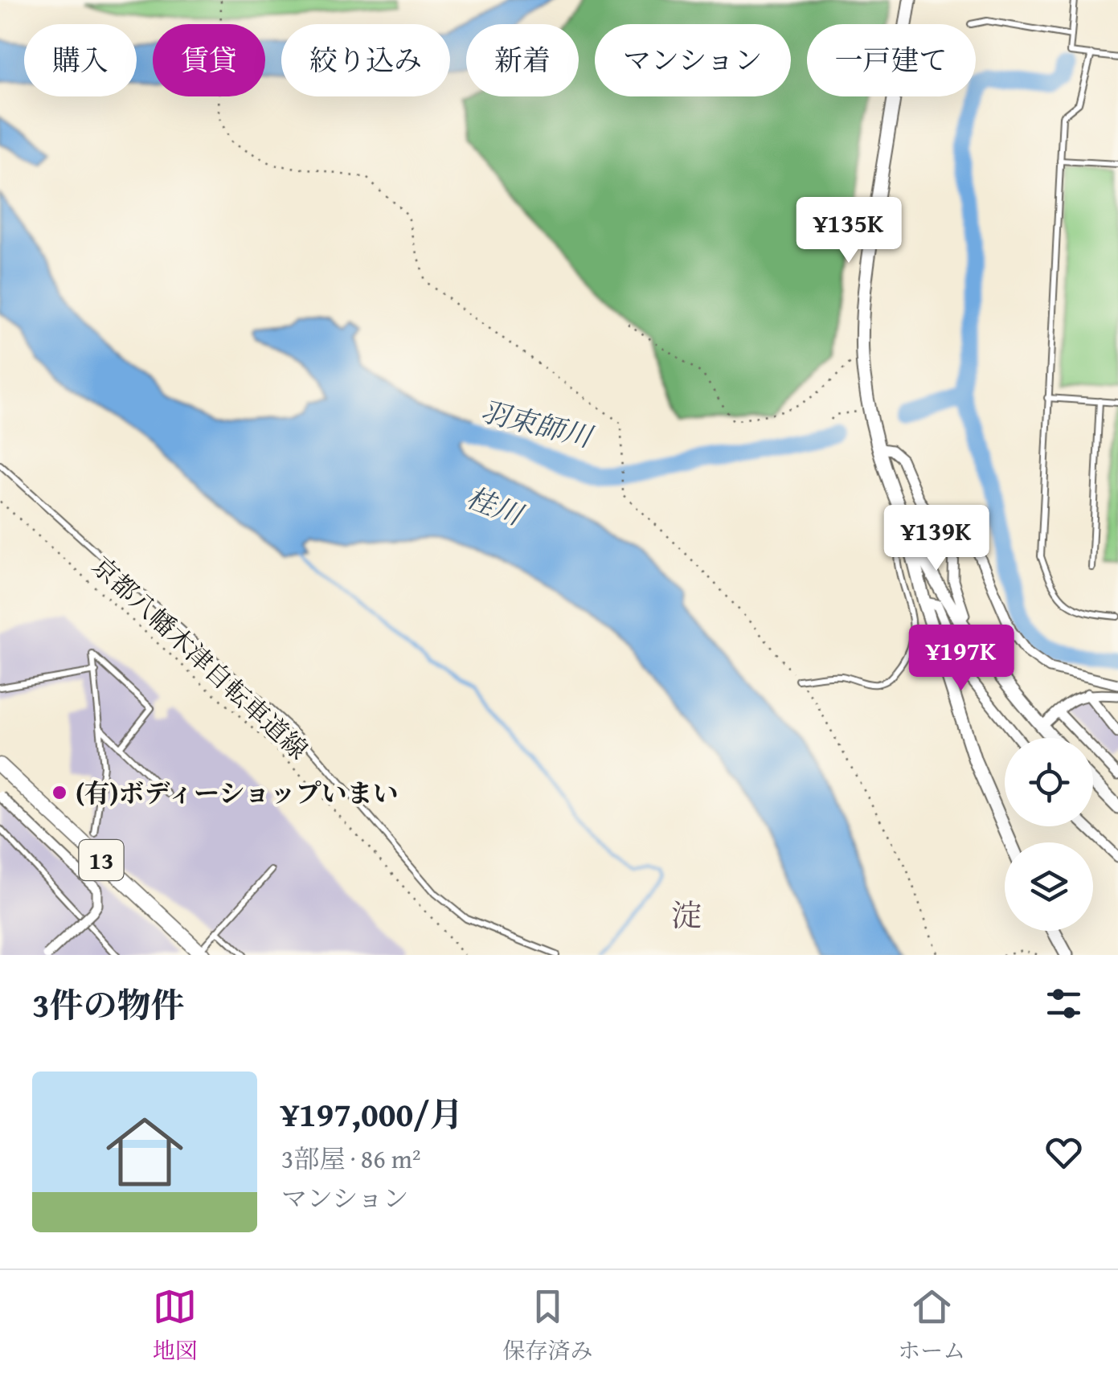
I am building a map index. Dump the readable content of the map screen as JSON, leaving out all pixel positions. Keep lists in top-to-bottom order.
{
  "streets": {
    "main road": ["13"],
    "path": ["京都八幡木津自転車道線"]
  },
  "districts": ["淀"],
  "water": ["羽束師川", "桂川"],
  "places": ["(有)ボディーショップいまい"],
  "page": {
    "chip": [
      "購入",
      "賃貸",
      "絞り込み",
      "新着",
      "マンション",
      "一戸建て"
    ],
    "price": ["¥135K", "¥139K", "¥197K"],
    "heading": "3件の物件",
    "list": [
      {
        "name": "¥197,000/月",
        "note": "3部屋 · 86 m² · マンション"
      }
    ],
    "tabs": ["地図", "保存済み", "ホーム"]
  }
}
